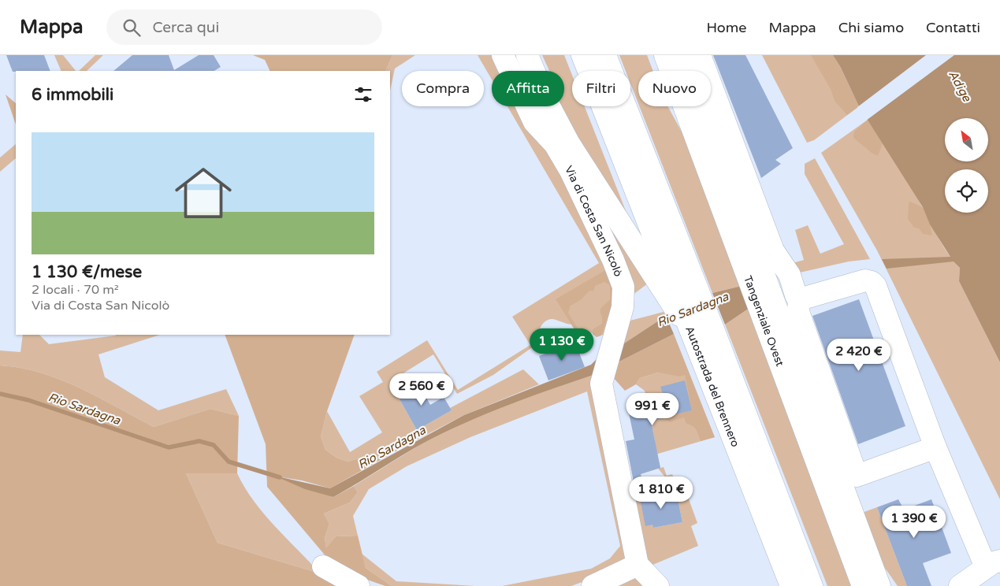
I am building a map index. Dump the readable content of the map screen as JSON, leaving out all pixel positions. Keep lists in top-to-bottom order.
{
  "streets": {
    "main road": ["Via di Costa San Nicolò", "Tangenziale Ovest", "Autostrada del Brennero"]
  },
  "water": ["Adige", "Rio Sardagna"],
  "north": "top left",
  "page": {
    "header": "Mappa",
    "search": "Cerca qui",
    "nav": [
      "Home",
      "Mappa",
      "Chi siamo",
      "Contatti"
    ],
    "chip": [
      "Compra",
      "Affitta",
      "Filtri",
      "Nuovo"
    ],
    "heading": "6 immobili",
    "list": [
      {
        "name": "1 130 €/mese",
        "note": "2 locali · 70 m² · Via di Costa San Nicolò"
      }
    ],
    "price": [
      "1 130 €",
      "2 420 €",
      "2 560 €",
      "991 €",
      "1 810 €",
      "1 390 €"
    ]
  }
}
